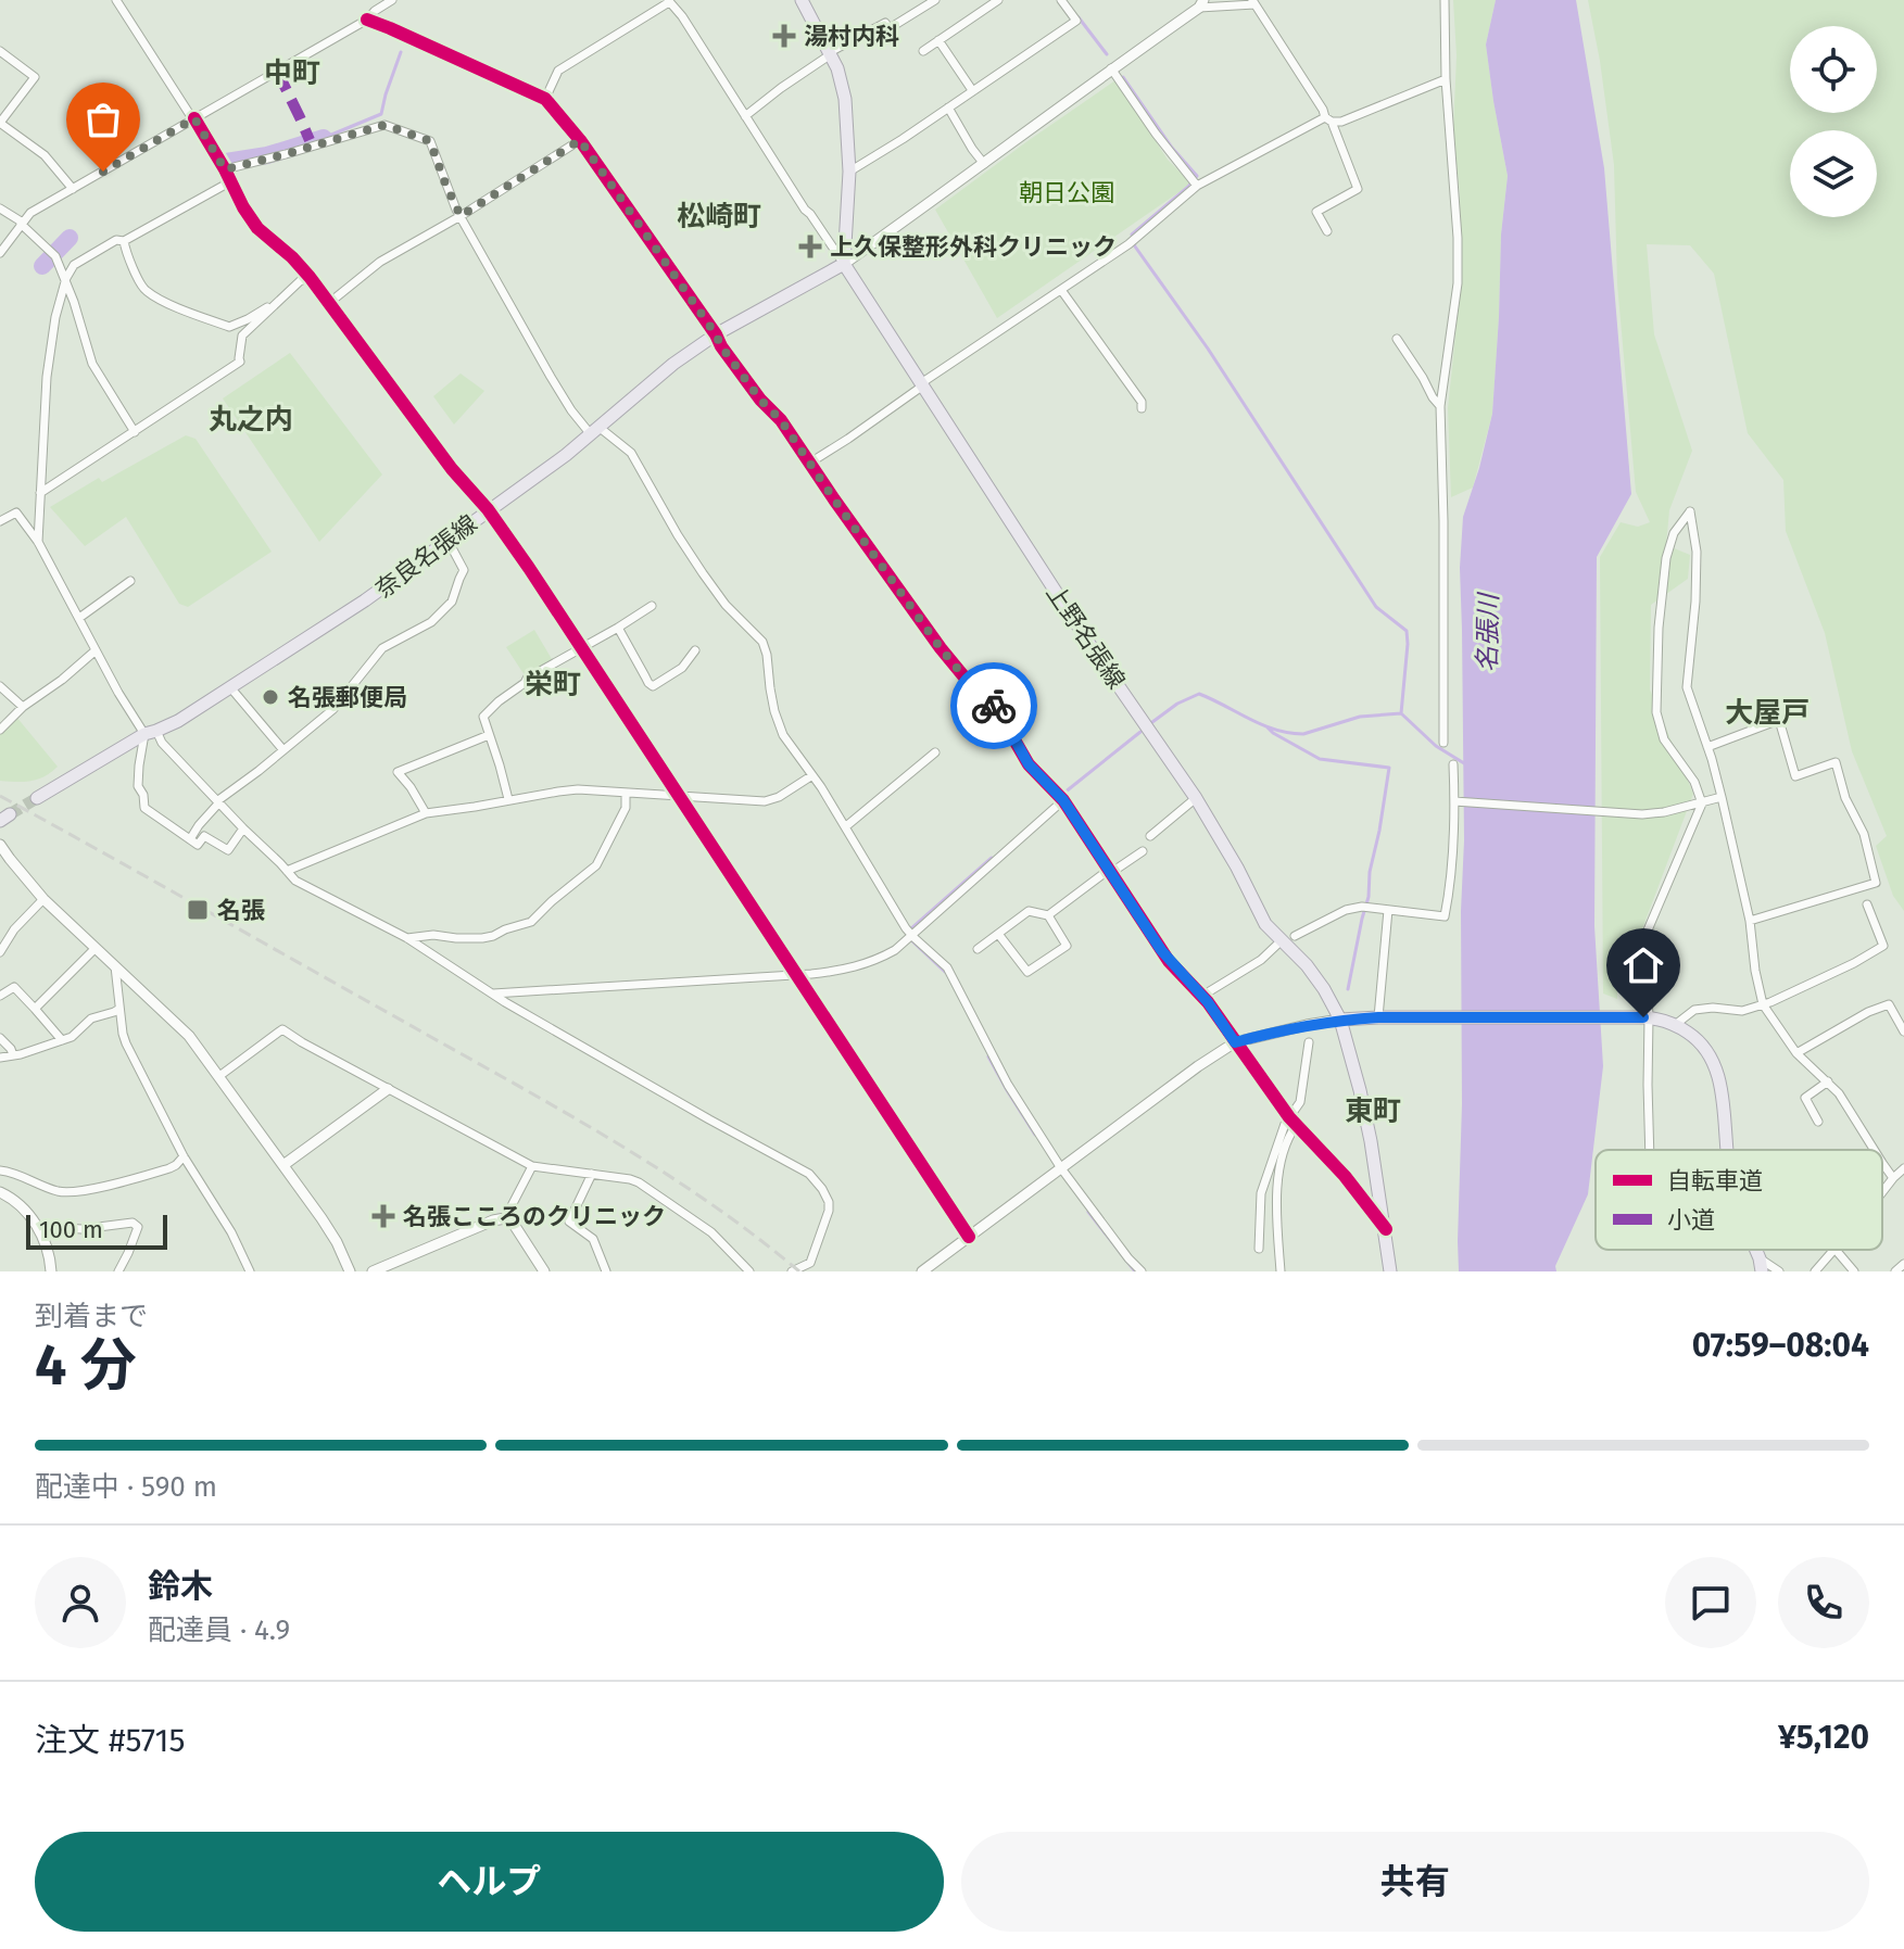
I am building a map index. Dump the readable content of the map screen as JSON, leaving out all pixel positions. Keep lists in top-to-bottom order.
{
  "streets": {
    "main road": ["奈良名張線", "上野名張線"]
  },
  "crossings": [
    ["奈良名張線", "上野名張線"]
  ],
  "districts": [
    "中町",
    "松崎町",
    "丸之内",
    "栄町",
    "大屋戸",
    "東町"
  ],
  "water": ["名張川"],
  "parks": ["朝日公園"],
  "places": {
    "health": ["湯村内科", "上久保整形外科クリニック", "名張こころのクリニック"],
    "other": ["名張郵便局"],
    "transit": ["名張"]
  },
  "legend": ["自転車道", "小道"],
  "scale_bar": "100 m",
  "page": {
    "scale": "100 m",
    "heading": ["4 分", "到着まで", "07:59–08:04"],
    "panel": [
      "鈴木",
      "配達員 · 4.9",
      "注文 #5715",
      "¥5,120"
    ],
    "bar": "配達中 · 590 m",
    "buttons": ["ヘルプ", "共有"]
  }
}
